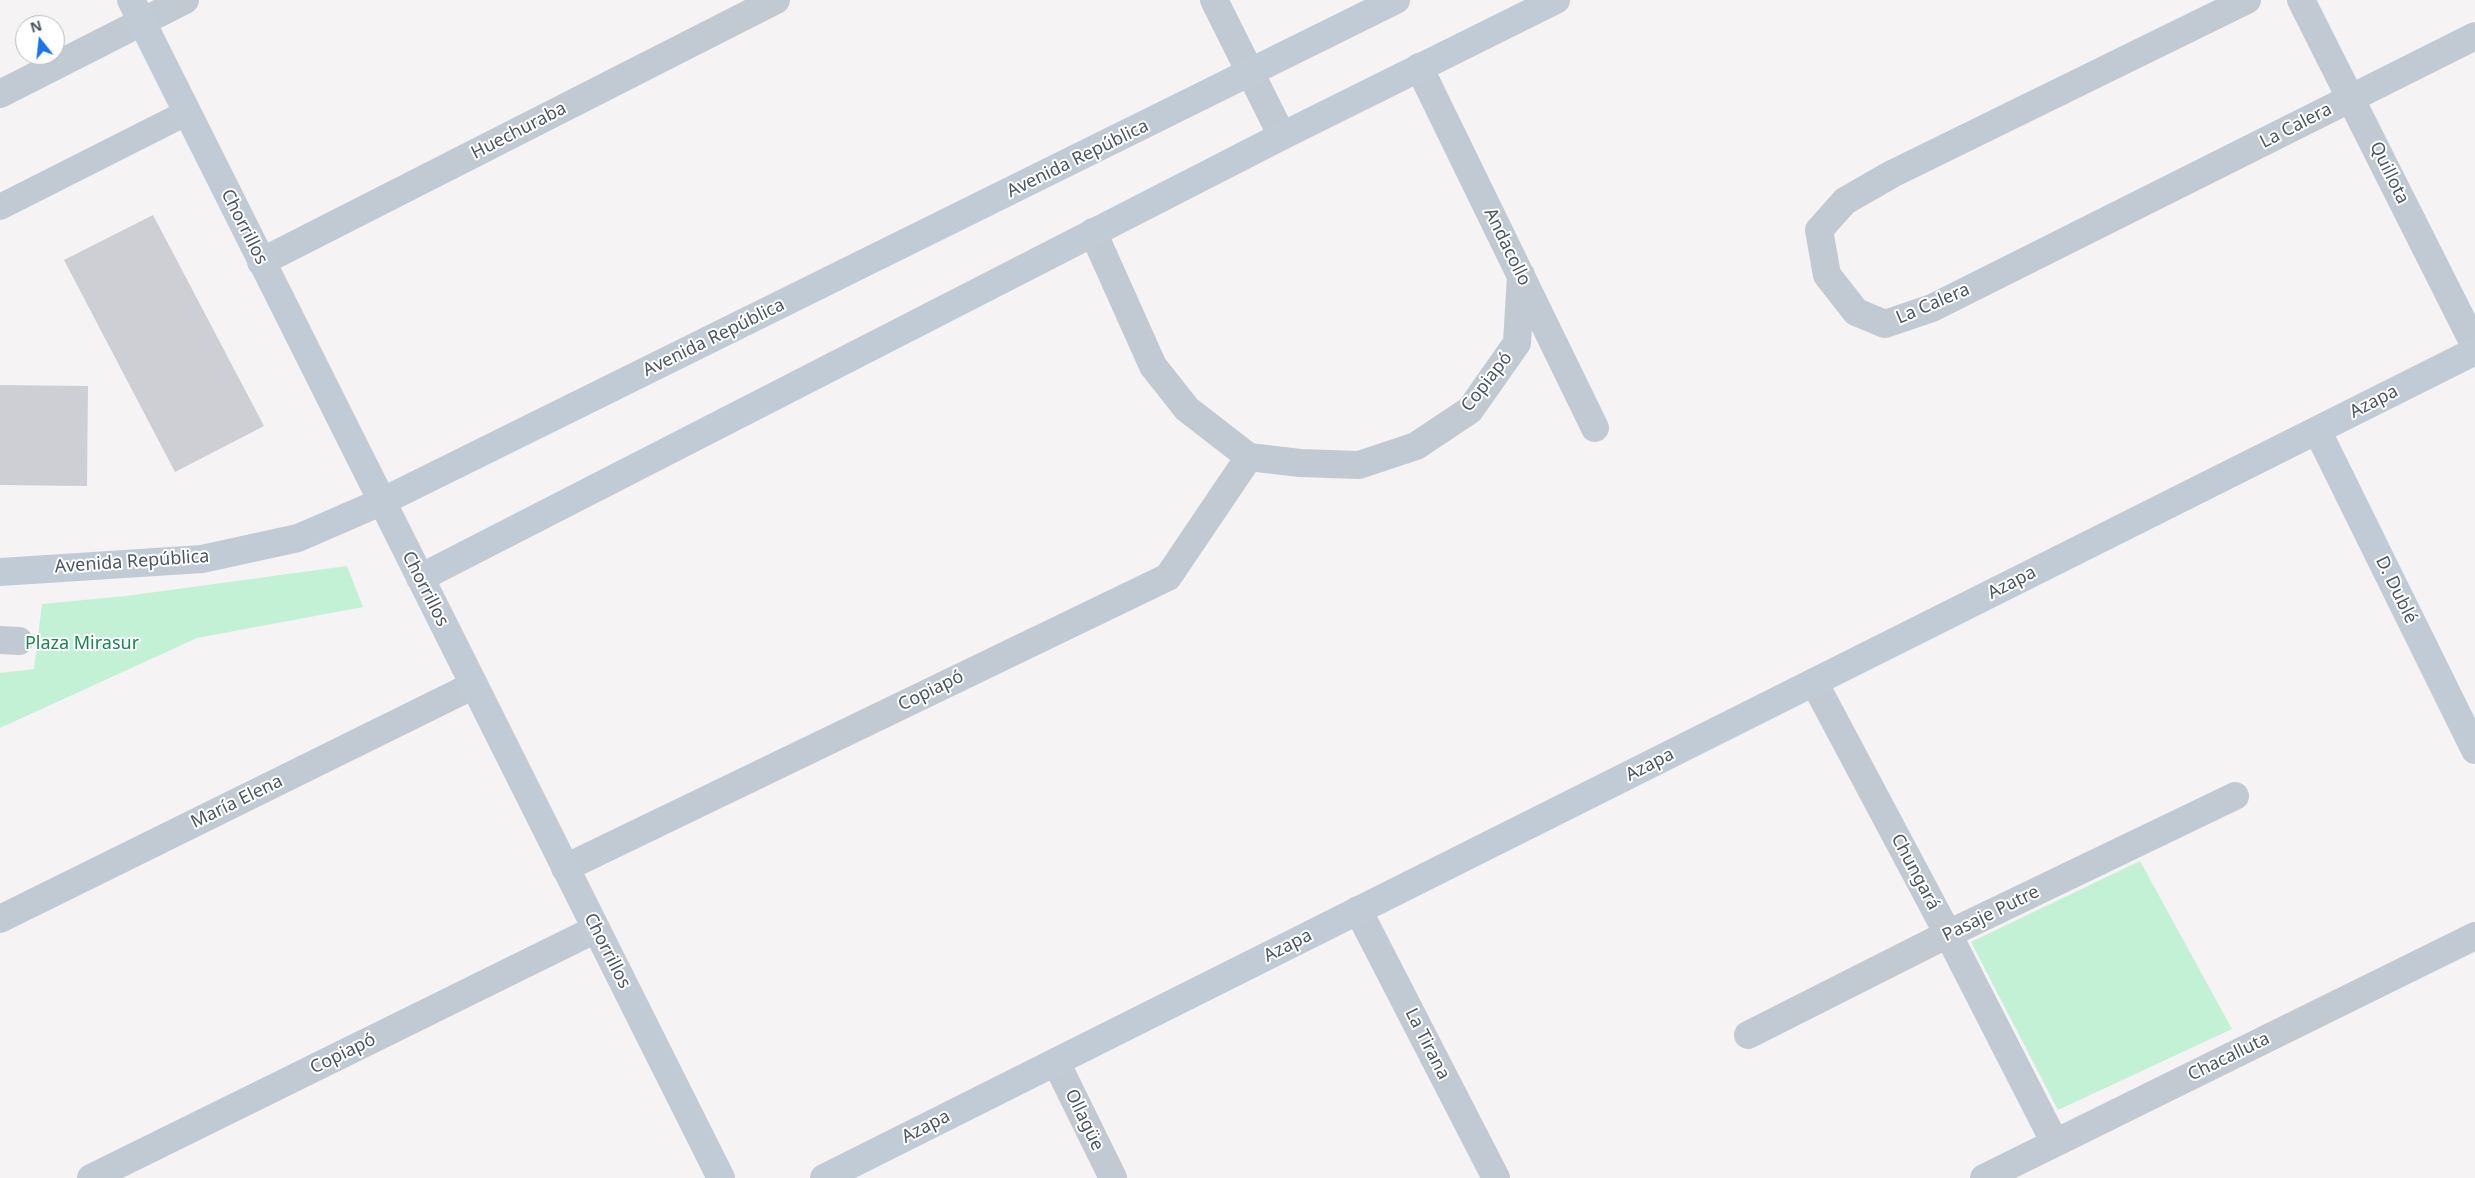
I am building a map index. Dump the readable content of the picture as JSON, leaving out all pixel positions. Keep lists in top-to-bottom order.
{
  "streets": {
    "street": [
      "La Calera",
      "Huechuraba",
      "Avenida República",
      "Quillota",
      "Chorrillos",
      "Andacollo",
      "Copiapó",
      "Azapa",
      "D. Dublé",
      "María Elena",
      "Chungará",
      "Pasaje Putre",
      "La Tirana",
      "Chacalluta",
      "Ollagüe"
    ]
  },
  "crossings": [
    ["La Calera", "Quillota"],
    ["Huechuraba", "Chorrillos"],
    ["Avenida República", "Chorrillos"],
    ["Chorrillos", "Copiapó"],
    ["Chorrillos", "María Elena"],
    ["Andacollo", "Copiapó"],
    ["Azapa", "D. Dublé"],
    ["Azapa", "Chungará"],
    ["Azapa", "La Tirana"],
    ["Azapa", "Ollagüe"],
    ["Chungará", "Pasaje Putre"],
    ["Chungará", "Chacalluta"]
  ],
  "parks": ["Plaza Mirasur"],
  "north": "top"
}
